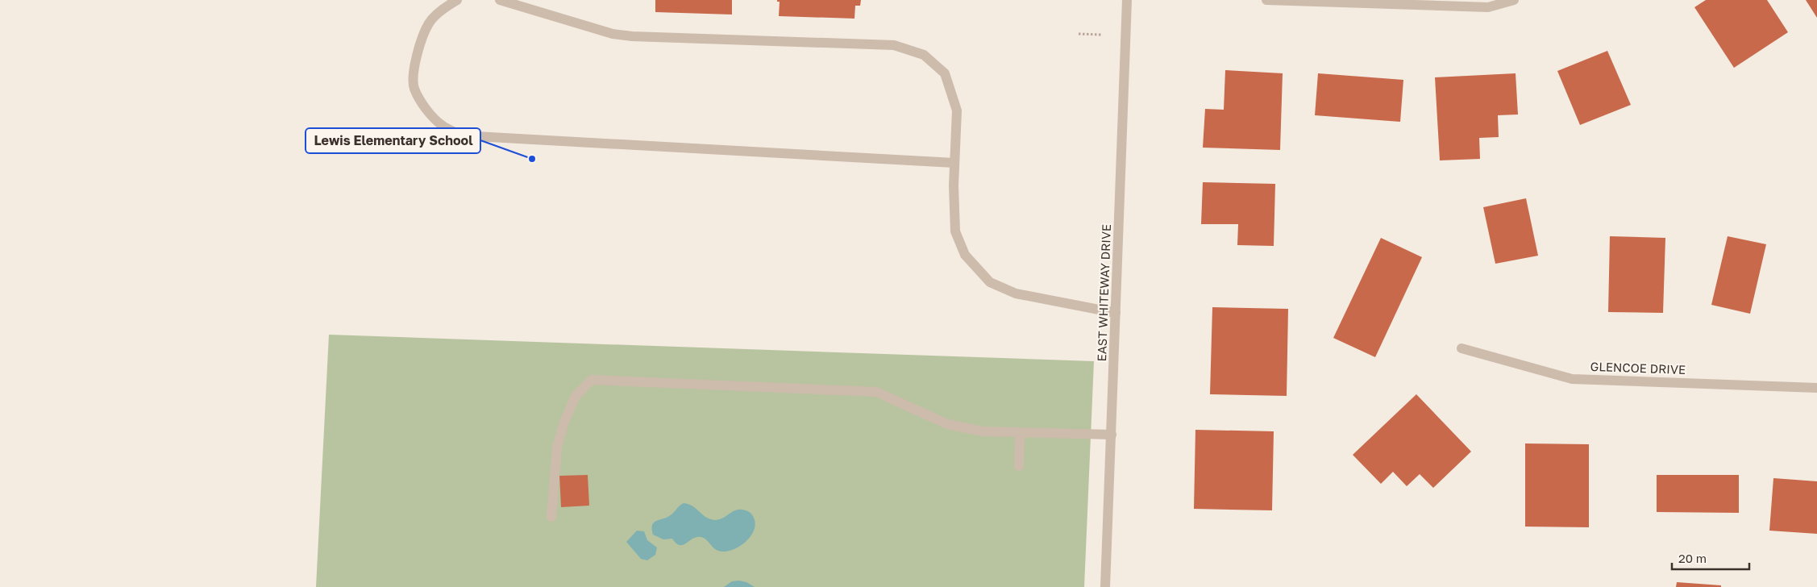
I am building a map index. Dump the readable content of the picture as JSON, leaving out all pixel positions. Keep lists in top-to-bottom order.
{
  "streets": {
    "street": ["EAST WHITEWAY DRIVE", "GLENCOE DRIVE"]
  },
  "places": ["Lewis Elementary School"],
  "scale_bar": "20 m"
}
